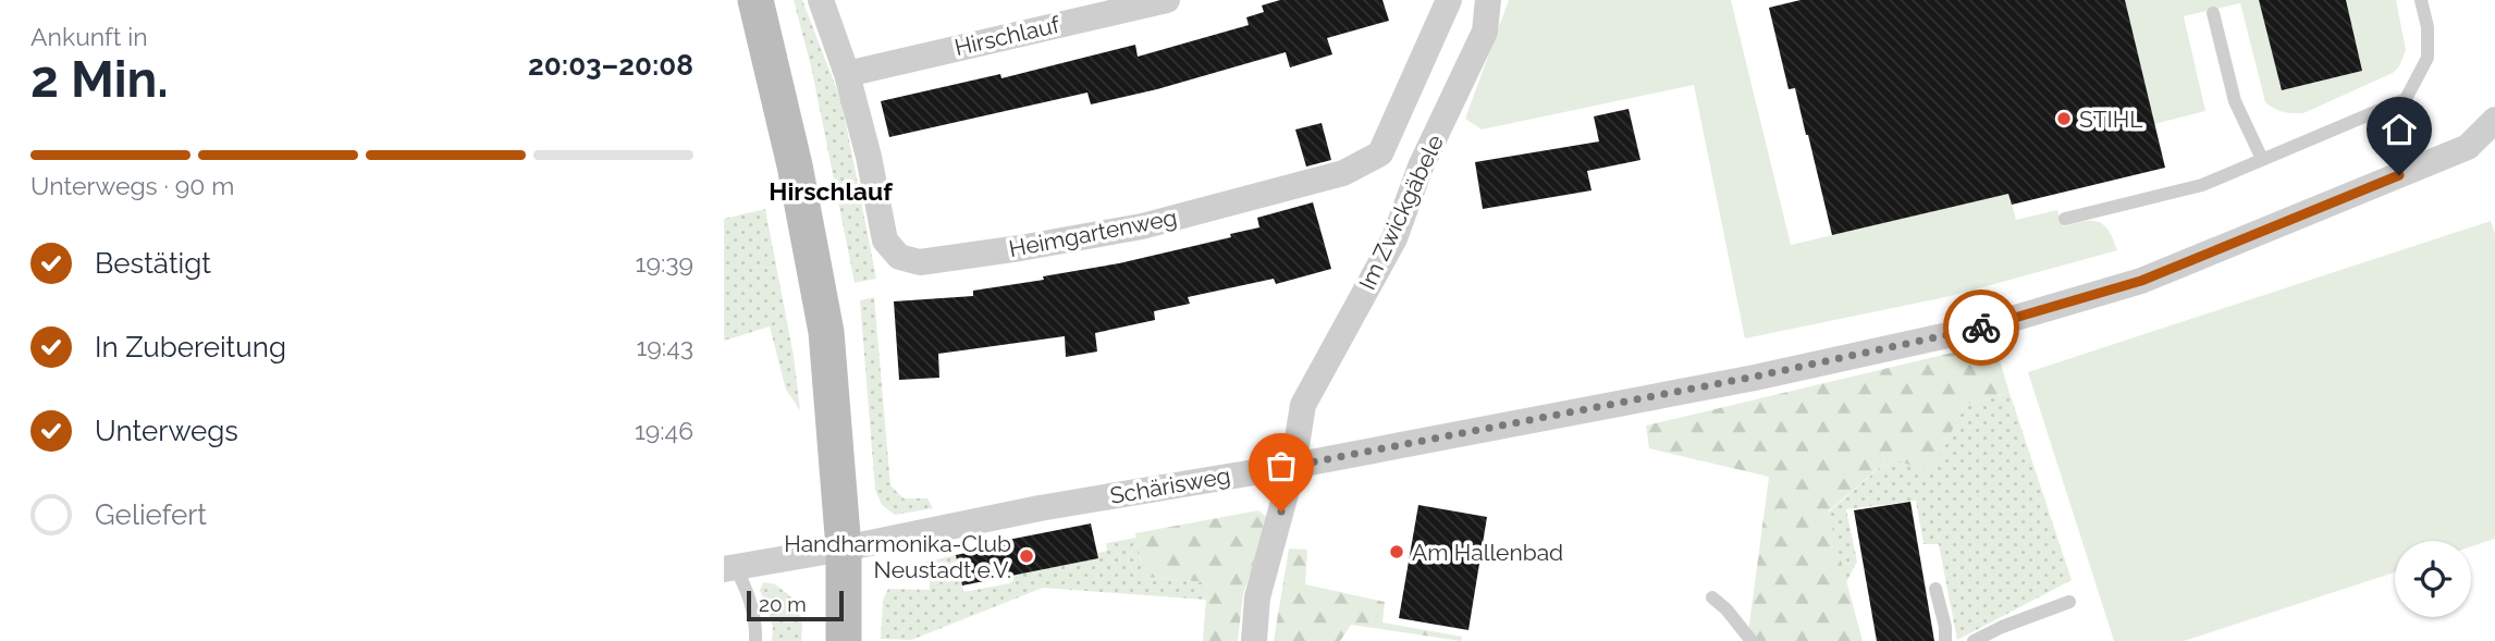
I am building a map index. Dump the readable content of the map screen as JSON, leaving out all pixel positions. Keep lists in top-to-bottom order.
{
  "streets": {
    "street": [
      "Hirschlauf",
      "Im Zwickgäbele",
      "Heimgartenweg",
      "Schärisweg"
    ]
  },
  "crossings": [
    ["Hirschlauf", "Heimgartenweg"],
    ["Im Zwickgäbele", "Schärisweg"]
  ],
  "districts": ["Hirschlauf"],
  "places": ["STIHL", "Am Hallenbad", "Handharmonika-Club Neustadt e.V."],
  "scale_bar": "20 m",
  "page": {
    "heading": ["2 Min.", "Ankunft in", "20:03–20:08"],
    "bar": "Unterwegs · 90 m",
    "list": [
      ["Bestätigt", "19:39"],
      ["In Zubereitung", "19:43"],
      ["Unterwegs", "19:46"],
      "Geliefert"
    ],
    "scale": "20 m"
  }
}
